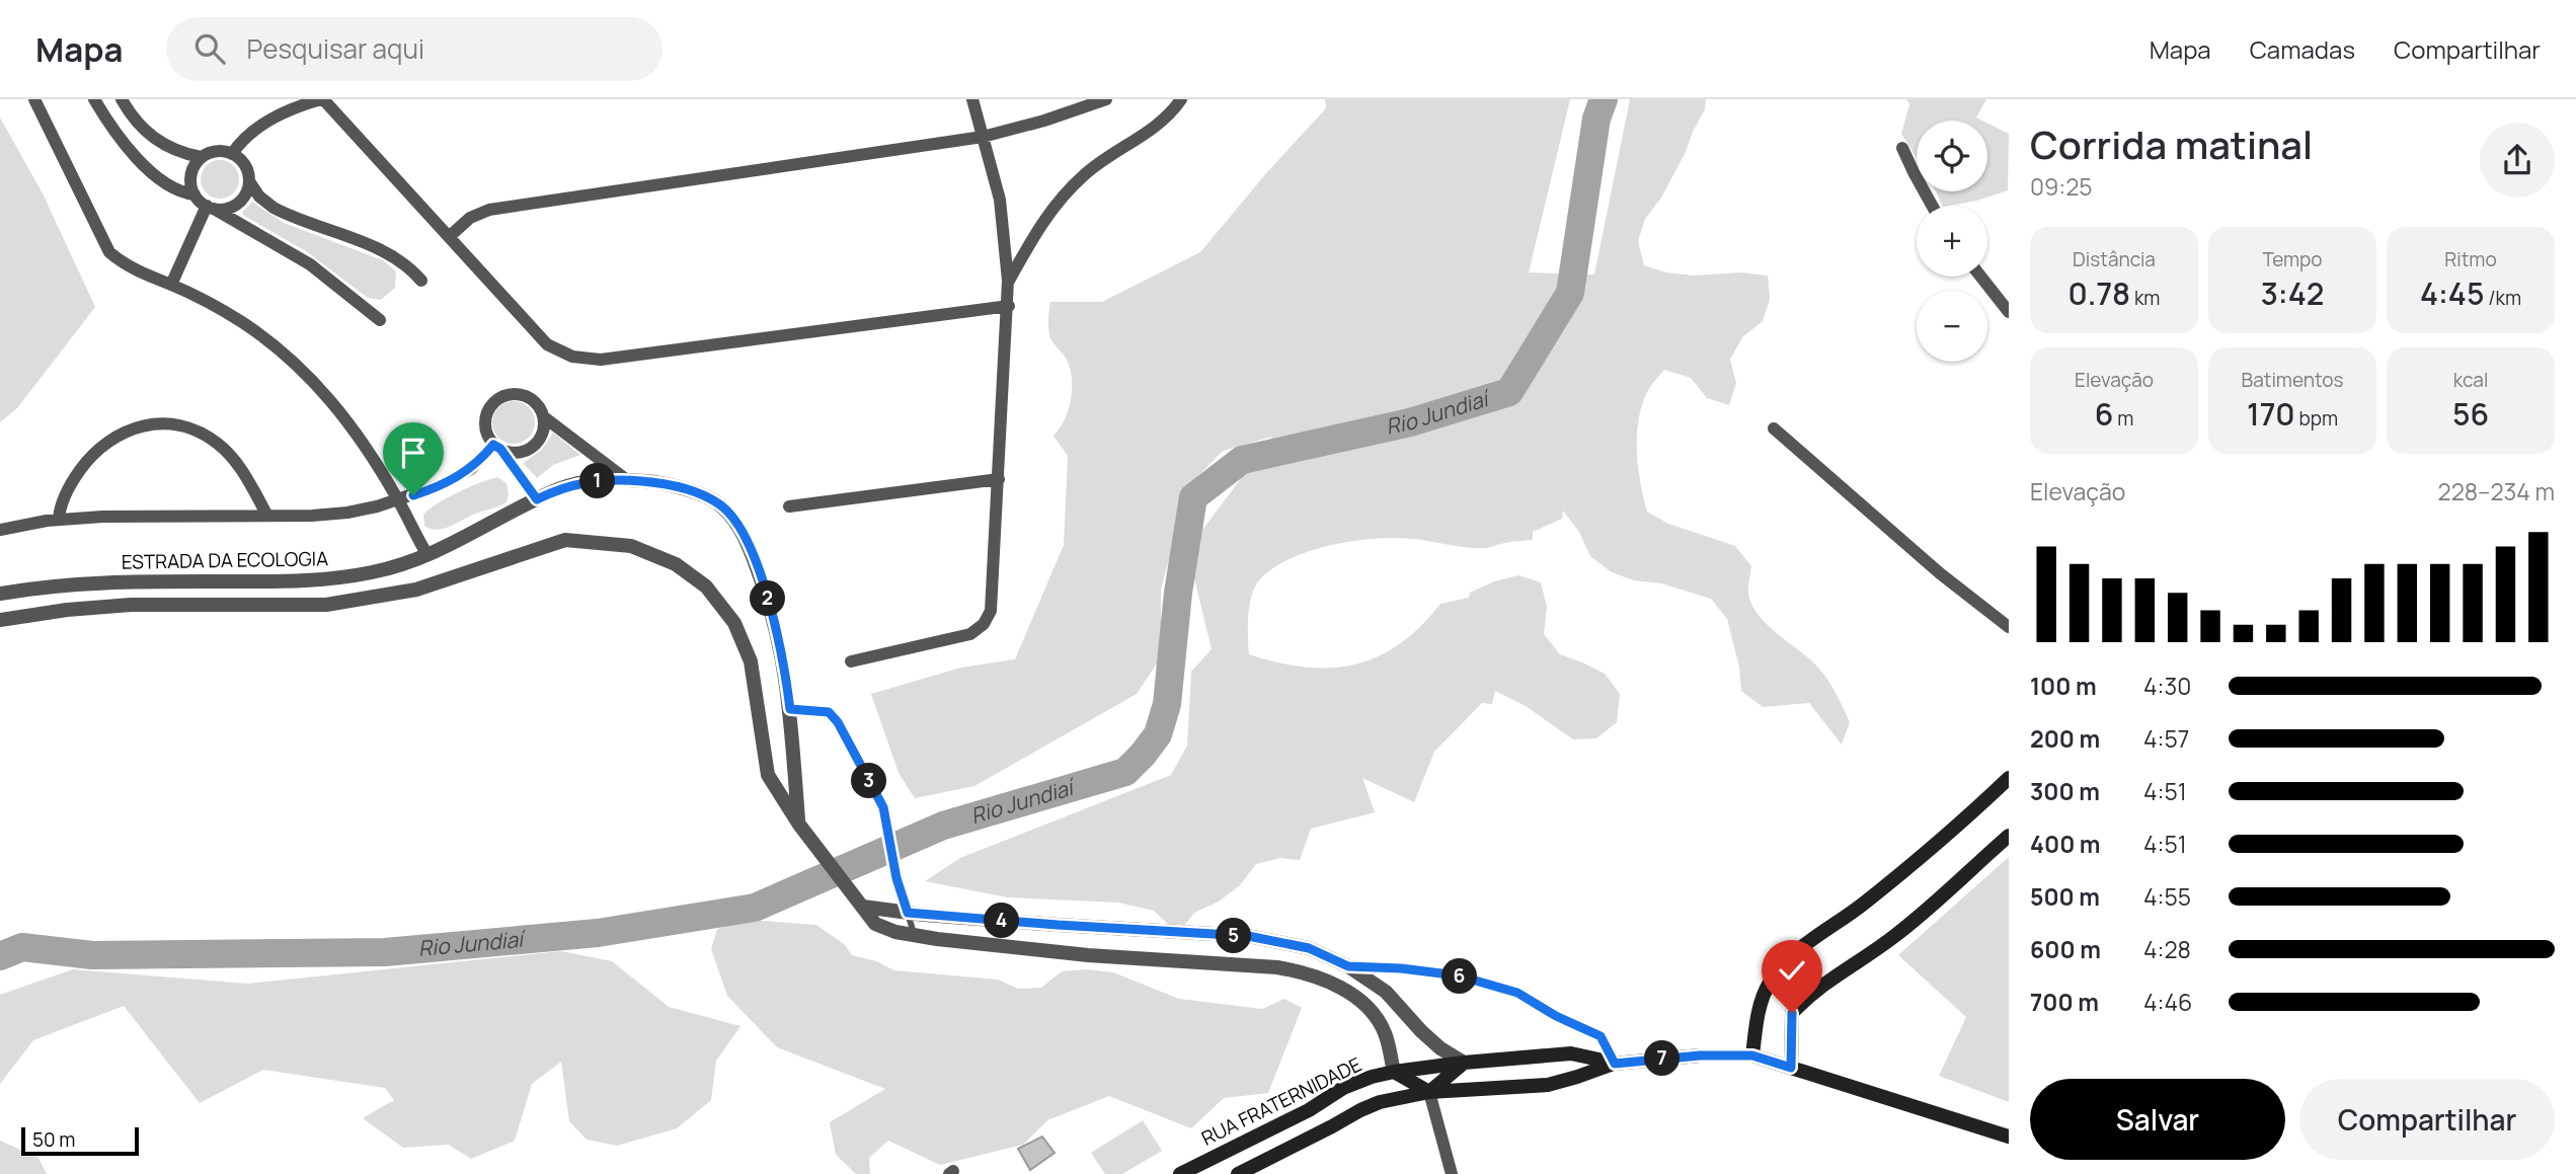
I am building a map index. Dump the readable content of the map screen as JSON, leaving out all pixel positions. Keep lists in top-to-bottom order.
{
  "streets": {
    "main road": ["RUA FRATERNIDADE"],
    "street": ["ESTRADA DA ECOLOGIA"]
  },
  "water": ["Rio Jundiaí"],
  "scale_bar": "50 m",
  "page": {
    "header": "Mapa",
    "search": "Pesquisar aqui",
    "nav": ["Mapa", "Camadas", "Compartilhar"],
    "heading": ["Corrida matinal", "09:25"],
    "map_buttons": ["+", "−"],
    "stats": [
      ["Distância", "0.78 km"],
      ["Tempo", "3:42"],
      ["Ritmo", "4:45 /km"],
      ["Elevação", "6 m"],
      ["Batimentos", "170 bpm"],
      ["kcal", "56"]
    ],
    "chart": ["Elevação", "228–234 m"],
    "pins": [
      "1",
      "2",
      "3",
      "4",
      "5",
      "6",
      "7"
    ],
    "list": [
      {
        "name": "100 m",
        "note": "4:30"
      },
      {
        "name": "200 m",
        "note": "4:57"
      },
      {
        "name": "300 m",
        "note": "4:51"
      },
      {
        "name": "400 m",
        "note": "4:51"
      },
      {
        "name": "500 m",
        "note": "4:55"
      },
      {
        "name": "600 m",
        "note": "4:28"
      },
      {
        "name": "700 m",
        "note": "4:46"
      }
    ],
    "buttons": ["Salvar", "Compartilhar"],
    "scale": "50 m"
  }
}
